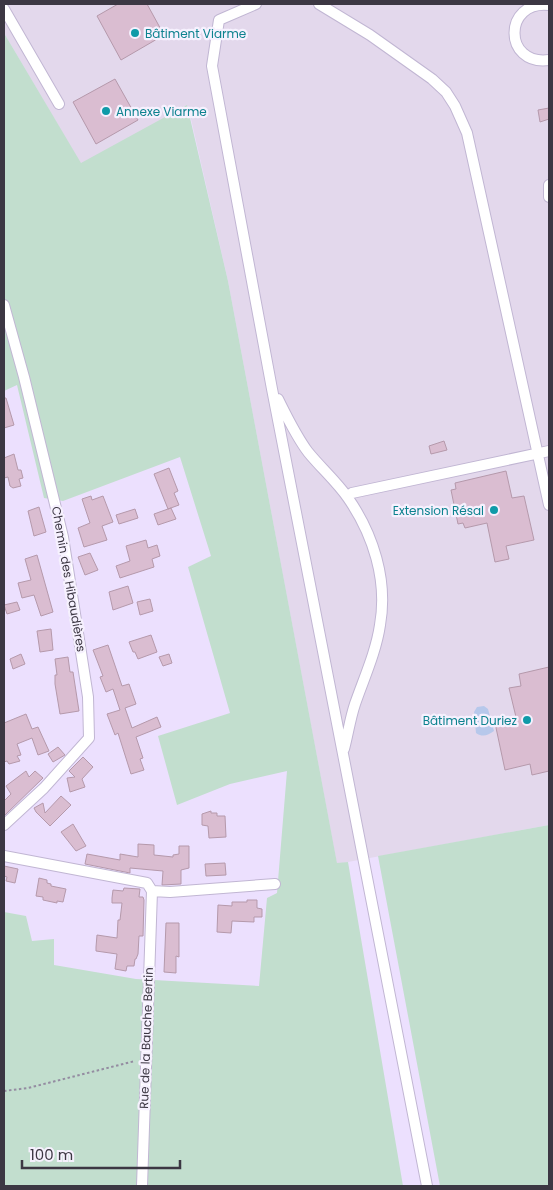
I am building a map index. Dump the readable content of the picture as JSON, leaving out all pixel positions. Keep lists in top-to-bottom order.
{
  "streets": {
    "street": ["Chemin des Hibaudières", "Rue de la Bauche Bertin"]
  },
  "places": [
    "Bâtiment Viarme",
    "Annexe Viarme",
    "Extension Résal",
    "Bâtiment Duriez"
  ],
  "scale_bar": "100 m"
}
